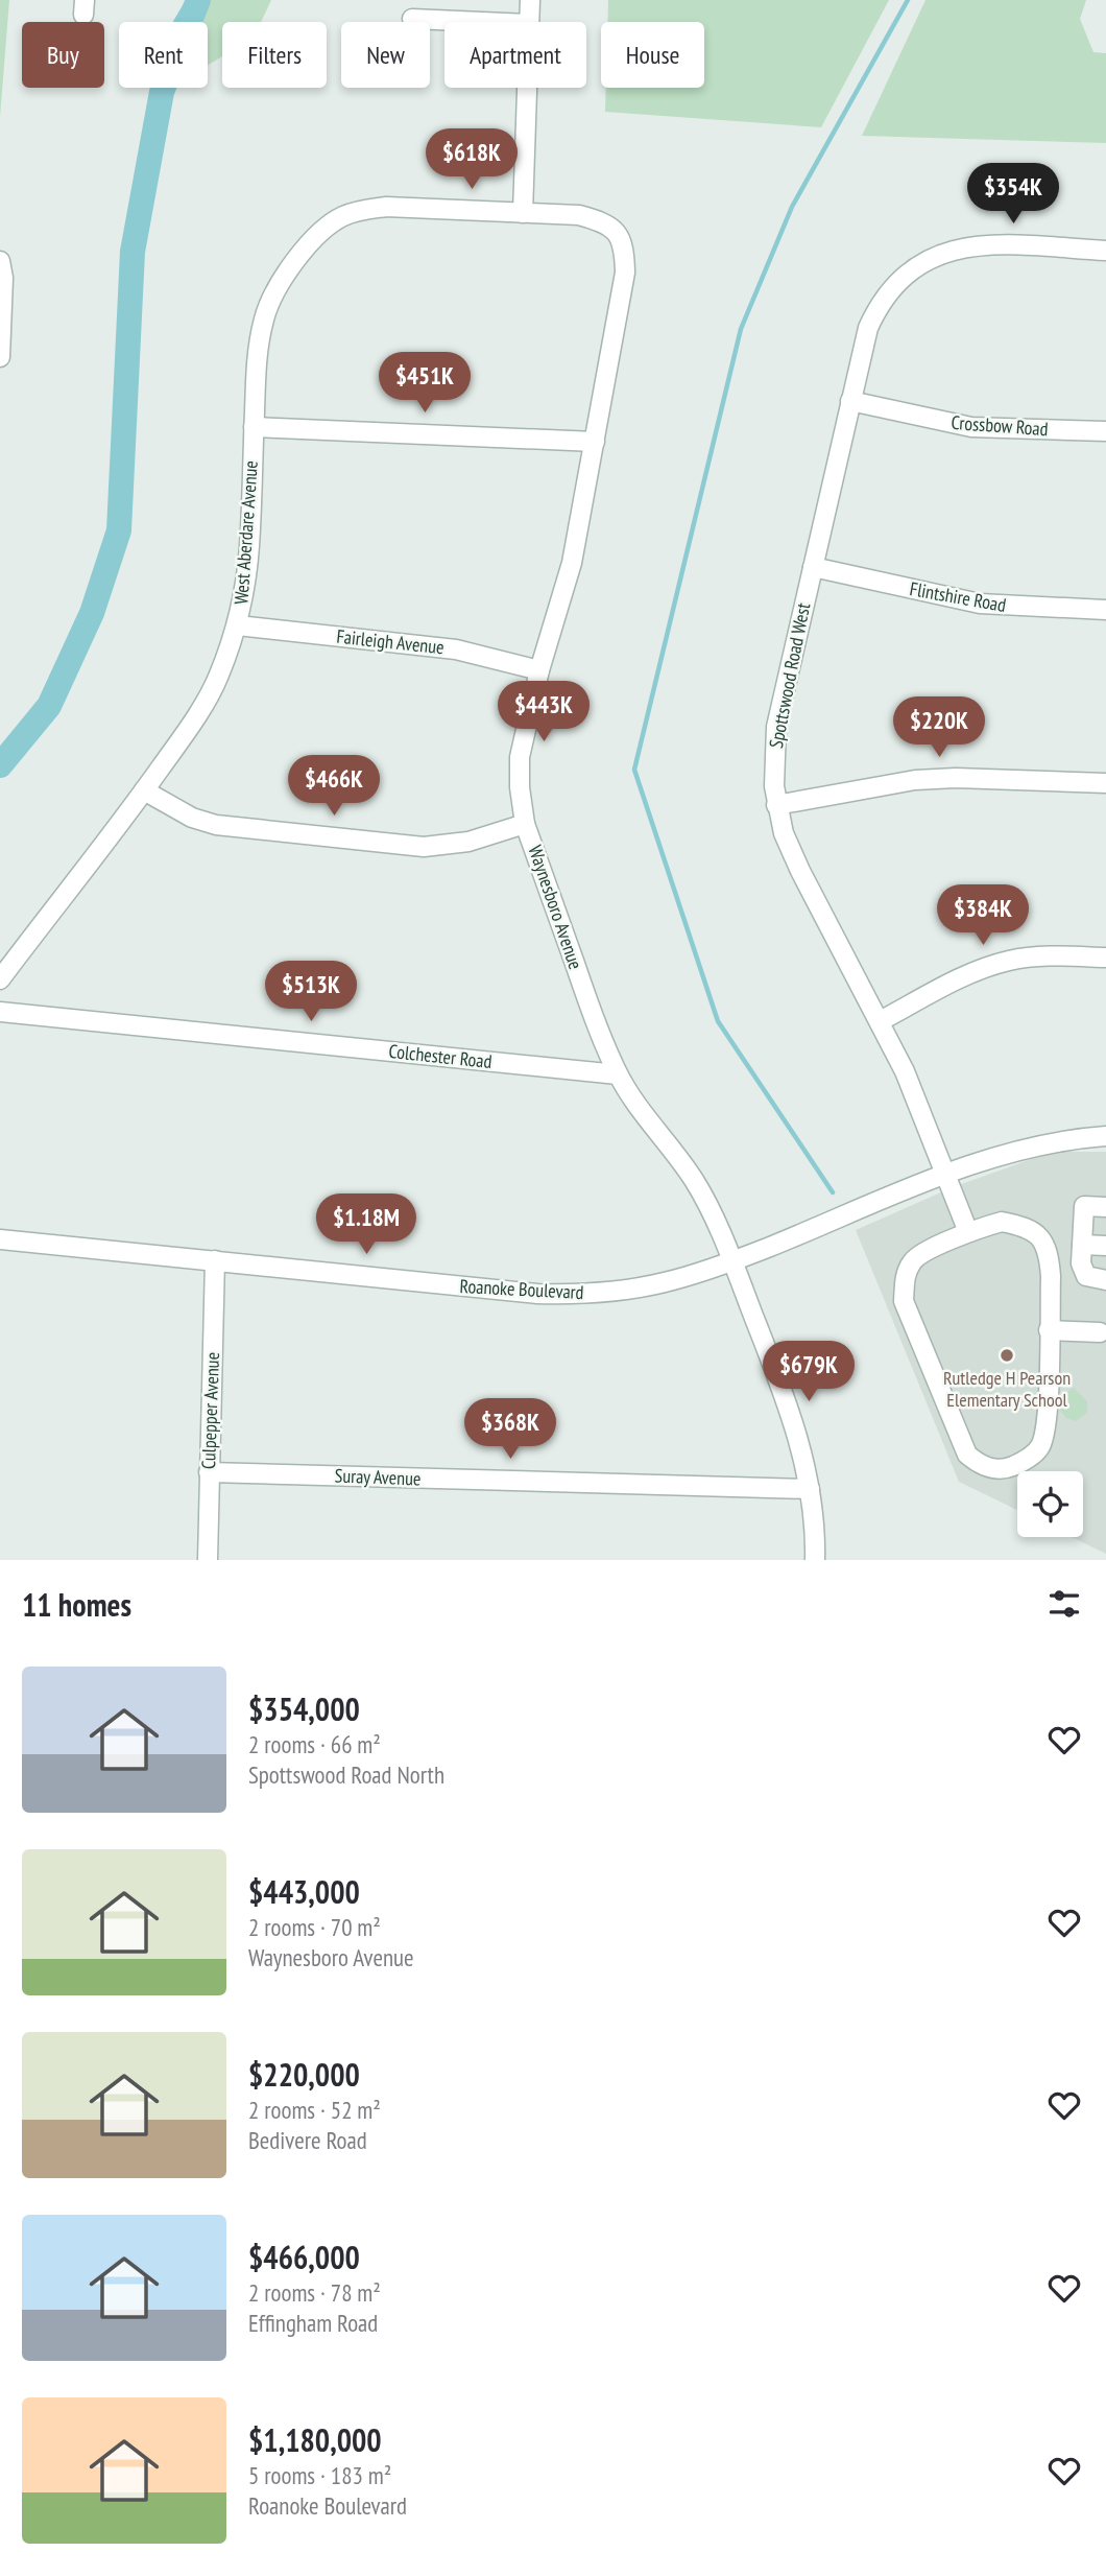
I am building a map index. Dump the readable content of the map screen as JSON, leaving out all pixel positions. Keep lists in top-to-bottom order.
{
  "streets": {
    "street": [
      "Crossbow Road",
      "West Aberdare Avenue",
      "Flintshire Road",
      "Fairleigh Avenue",
      "Spottswood Road West",
      "Waynesboro Avenue",
      "Colchester Road",
      "Roanoke Boulevard",
      "Culpepper Avenue",
      "Suray Avenue"
    ]
  },
  "crossings": [
    ["Crossbow Road", "Spottswood Road West"],
    ["West Aberdare Avenue", "Fairleigh Avenue"],
    ["West Aberdare Avenue", "Waynesboro Avenue"],
    ["Flintshire Road", "Spottswood Road West"],
    ["Fairleigh Avenue", "Waynesboro Avenue"],
    ["Spottswood Road West", "Roanoke Boulevard"],
    ["Waynesboro Avenue", "Colchester Road"],
    ["Waynesboro Avenue", "Roanoke Boulevard"],
    ["Waynesboro Avenue", "Suray Avenue"],
    ["Roanoke Boulevard", "Culpepper Avenue"],
    ["Culpepper Avenue", "Suray Avenue"]
  ],
  "places": ["Rutledge H Pearson Elementary School"],
  "page": {
    "chip": [
      "Buy",
      "Rent",
      "Filters",
      "New",
      "Apartment",
      "House"
    ],
    "price": [
      "$618K",
      "$354K",
      "$451K",
      "$443K",
      "$220K",
      "$466K",
      "$384K",
      "$513K",
      "$1.18M",
      "$679K",
      "$368K"
    ],
    "heading": "11 homes",
    "list": [
      {
        "name": "$354,000",
        "note": "2 rooms · 66 m² · Spottswood Road North"
      },
      {
        "name": "$443,000",
        "note": "2 rooms · 70 m² · Waynesboro Avenue"
      },
      {
        "name": "$220,000",
        "note": "2 rooms · 52 m² · Bedivere Road"
      },
      {
        "name": "$466,000",
        "note": "2 rooms · 78 m² · Effingham Road"
      },
      {
        "name": "$1,180,000",
        "note": "5 rooms · 183 m² · Roanoke Boulevard"
      }
    ]
  }
}
